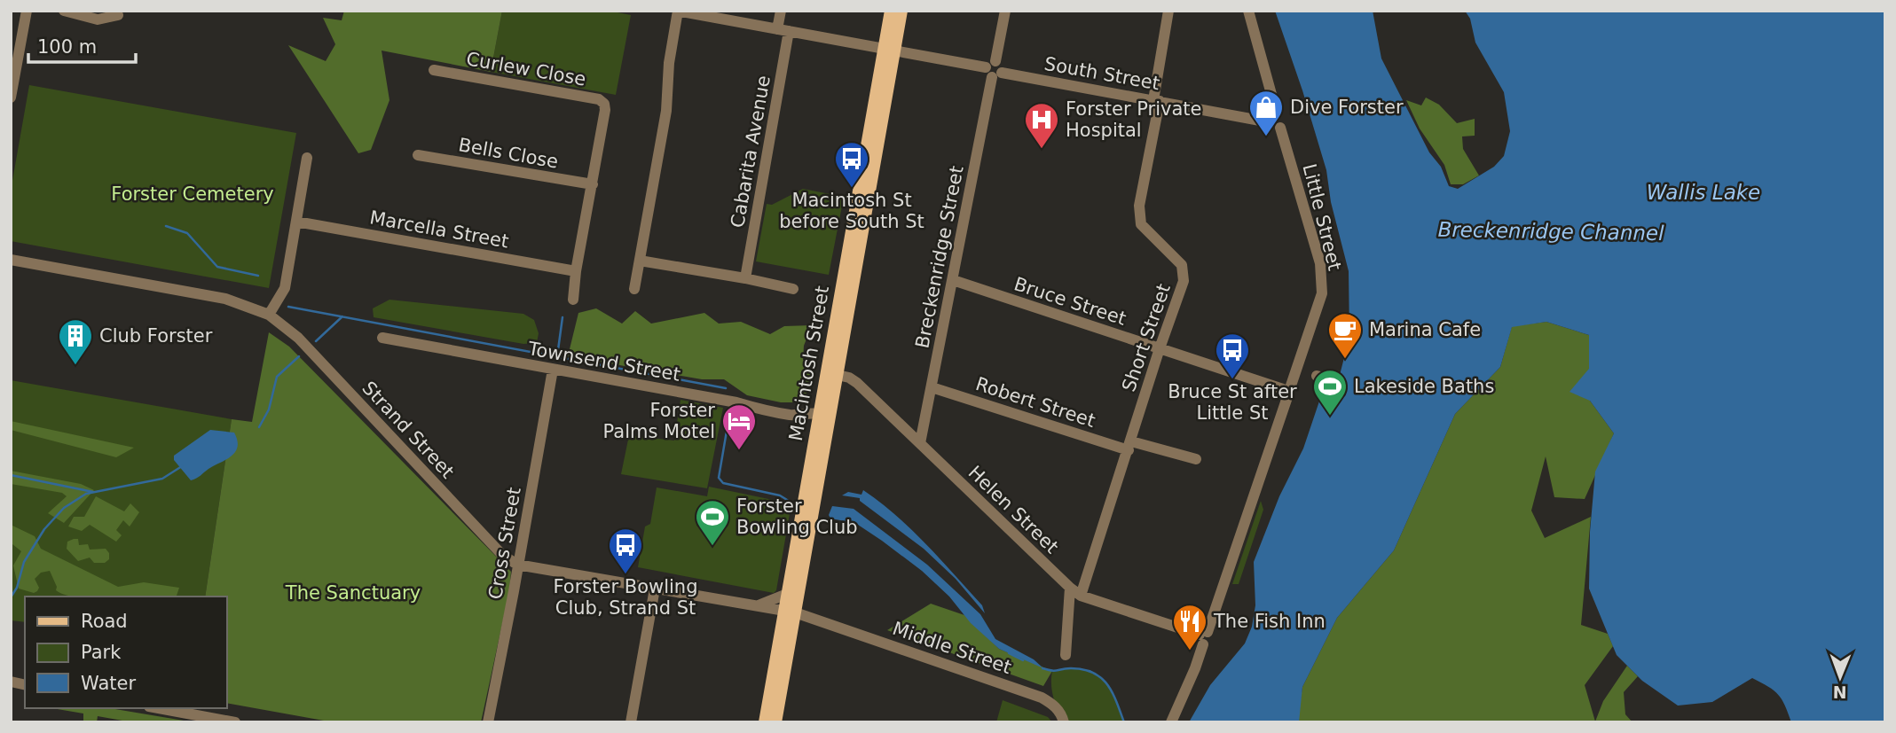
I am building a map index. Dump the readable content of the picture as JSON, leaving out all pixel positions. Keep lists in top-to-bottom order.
{
  "streets": {
    "main road": ["Macintosh Street"],
    "street": [
      "Curlew Close",
      "South Street",
      "Cabarita Avenue",
      "Bells Close",
      "Little Street",
      "Marcella Street",
      "Breckenridge Street",
      "Bruce Street",
      "Short Street",
      "Townsend Street",
      "Robert Street",
      "Strand Street",
      "Helen Street",
      "Cross Street",
      "Middle Street"
    ]
  },
  "crossings": [
    ["Curlew Close", "Bells Close"],
    ["South Street", "Cabarita Avenue"],
    ["South Street", "Little Street"],
    ["South Street", "Breckenridge Street"],
    ["South Street", "Short Street"],
    ["South Street", "Macintosh Street"],
    ["Little Street", "Bruce Street"],
    ["Little Street", "Helen Street"],
    ["Breckenridge Street", "Bruce Street"],
    ["Breckenridge Street", "Robert Street"],
    ["Breckenridge Street", "Helen Street"],
    ["Bruce Street", "Short Street"],
    ["Short Street", "Robert Street"],
    ["Short Street", "Helen Street"],
    ["Townsend Street", "Macintosh Street"],
    ["Townsend Street", "Cross Street"],
    ["Macintosh Street", "Strand Street"],
    ["Macintosh Street", "Helen Street"],
    ["Macintosh Street", "Middle Street"],
    ["Strand Street", "Cross Street"],
    ["Strand Street", "Middle Street"]
  ],
  "water": ["Wallis Lake", "Breckenridge Channel"],
  "parks": ["Forster Cemetery", "The Sanctuary"],
  "places": {
    "shop": ["Dive Forster"],
    "hospital": ["Forster Private Hospital"],
    "bus stop": ["Macintosh St before South St", "Bruce St after Little St", "Forster Bowling Club, Strand St"],
    "cafe": ["Marina Cafe"],
    "building": ["Club Forster"],
    "sports": ["Lakeside Baths", "Forster Bowling Club"],
    "hotel": ["Forster Palms Motel"],
    "restaurant": ["The Fish Inn"]
  },
  "legend": ["Road", "Park", "Water"],
  "scale_bar": "100 m",
  "north": "bottom"
}
